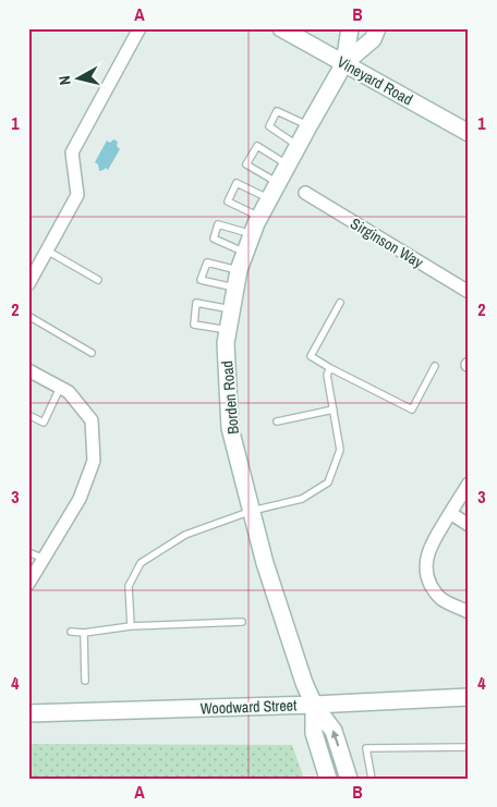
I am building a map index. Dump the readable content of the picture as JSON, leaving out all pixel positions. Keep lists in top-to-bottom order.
{
  "streets": {
    "main road": ["Vineyard Road", "Borden Road", "Woodward Street"],
    "street": ["Sirginson Way"]
  },
  "crossings": [
    ["Vineyard Road", "Borden Road"],
    ["Borden Road", "Woodward Street"]
  ],
  "north": "left",
  "grid": {
    "columns": ["A", "B"],
    "rows": [
      "1",
      "2",
      "3",
      "4"
    ]
  }
}
